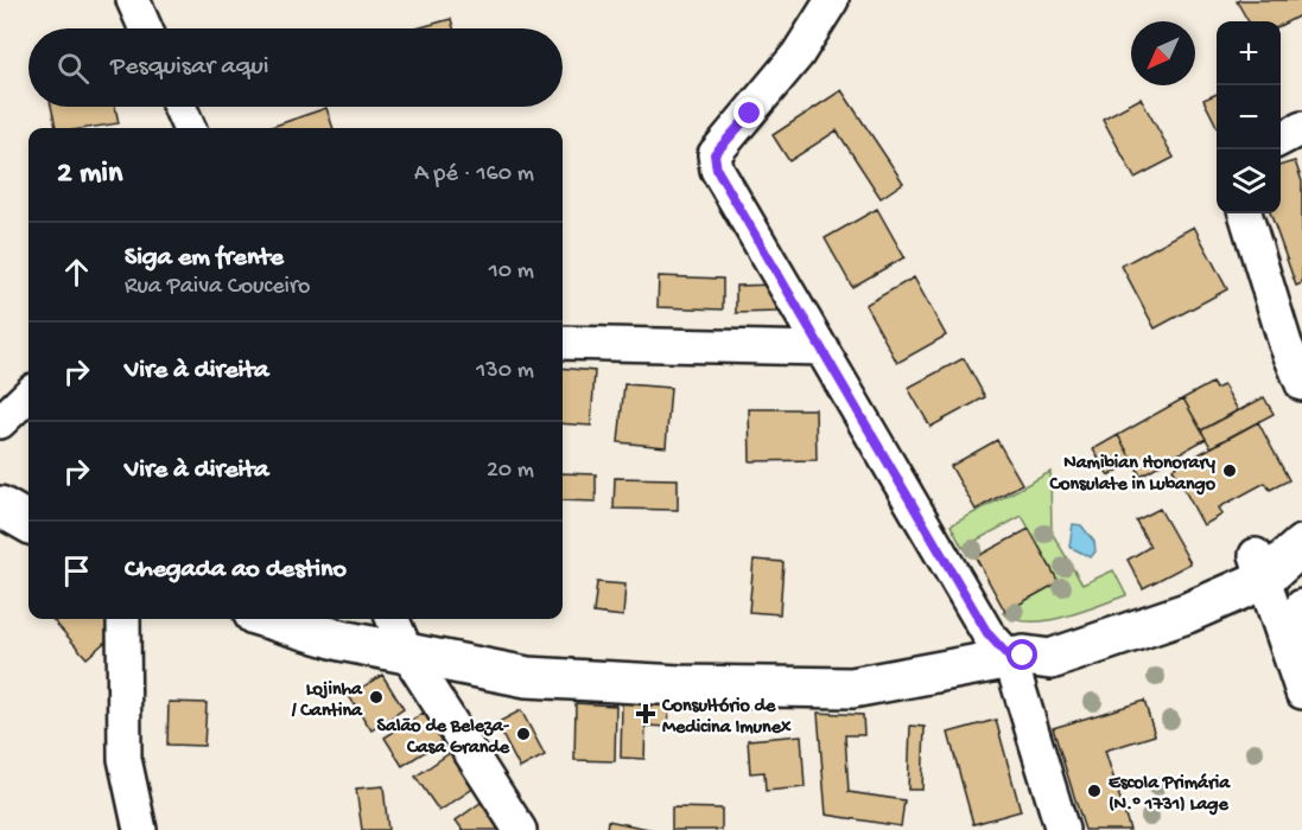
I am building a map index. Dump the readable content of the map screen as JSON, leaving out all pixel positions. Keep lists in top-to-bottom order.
{
  "places": {
    "other": [
      "Namibian Honorary Consulate in Lubango",
      "Lojinha / Cantina",
      "Salão de Beleza- Casa Grande",
      "Escola Primária (N.º 1731) Lage"
    ],
    "health": ["Consultório de Medicina Imunex"]
  },
  "north": "bottom left",
  "page": {
    "map_buttons": ["+", "−"],
    "search": "Pesquisar aqui",
    "heading": ["2 min", "A pé · 160 m"],
    "list": [
      ["Siga em frente", "Rua Paiva Couceiro", "10 m"],
      ["Vire à direita", "130 m"],
      ["Vire à direita", "20 m"],
      "Chegada ao destino"
    ]
  }
}
